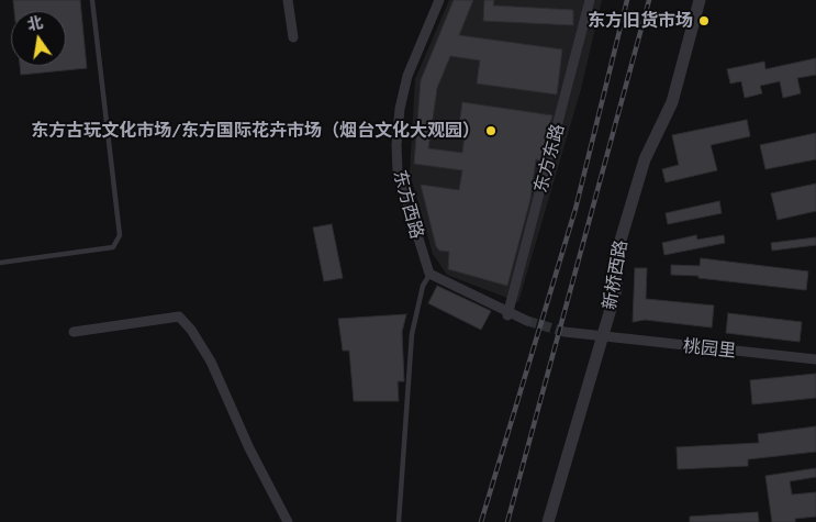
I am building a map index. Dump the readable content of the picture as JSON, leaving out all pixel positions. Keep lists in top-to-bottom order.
{
  "streets": {
    "street": [
      "东方东路",
      "东方西路",
      "新桥西路",
      "桃园里"
    ]
  },
  "crossings": [
    ["新桥西路", "桃园里"]
  ],
  "places": ["东方旧货市场", "东方古玩文化市场/东方国际花卉市场（烟台文化大观园）"],
  "north": "top"
}
